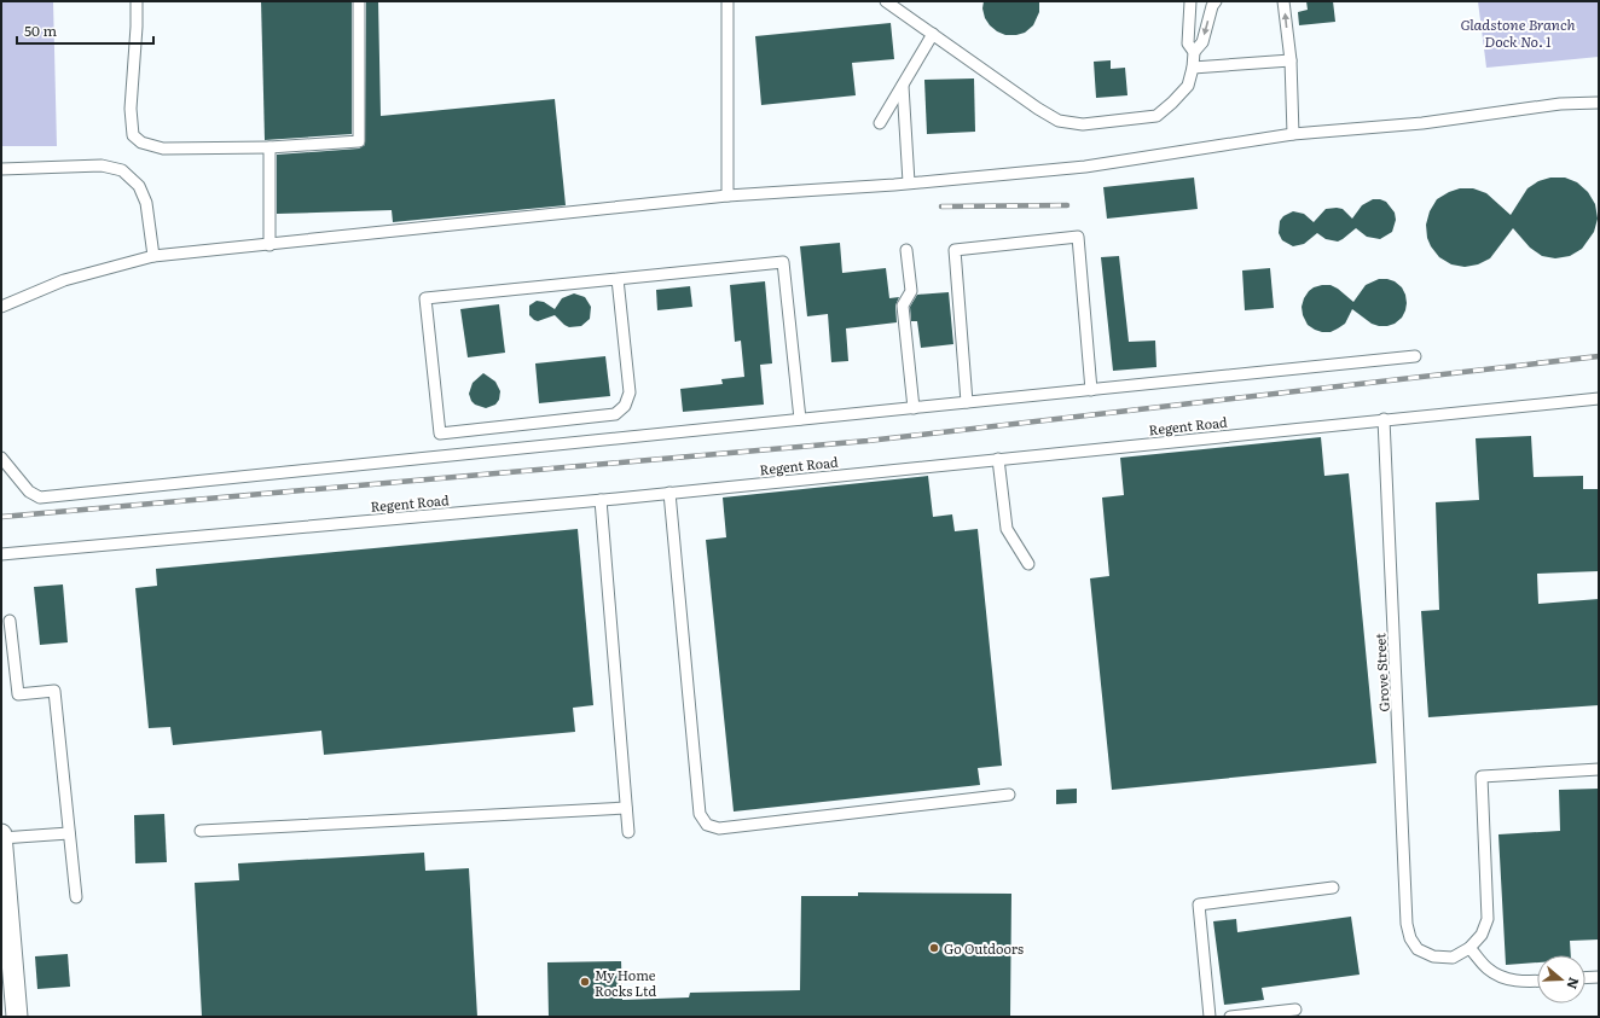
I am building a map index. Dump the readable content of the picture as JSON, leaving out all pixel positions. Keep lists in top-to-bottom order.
{
  "streets": {
    "lane": ["Regent Road", "Grove Street"]
  },
  "crossings": [
    ["Regent Road", "Grove Street"]
  ],
  "water": ["Gladstone Branch Dock No. 1"],
  "places": ["Go Outdoors", "My Home Rocks Ltd"],
  "scale_bar": "50 m",
  "north": "right"
}
